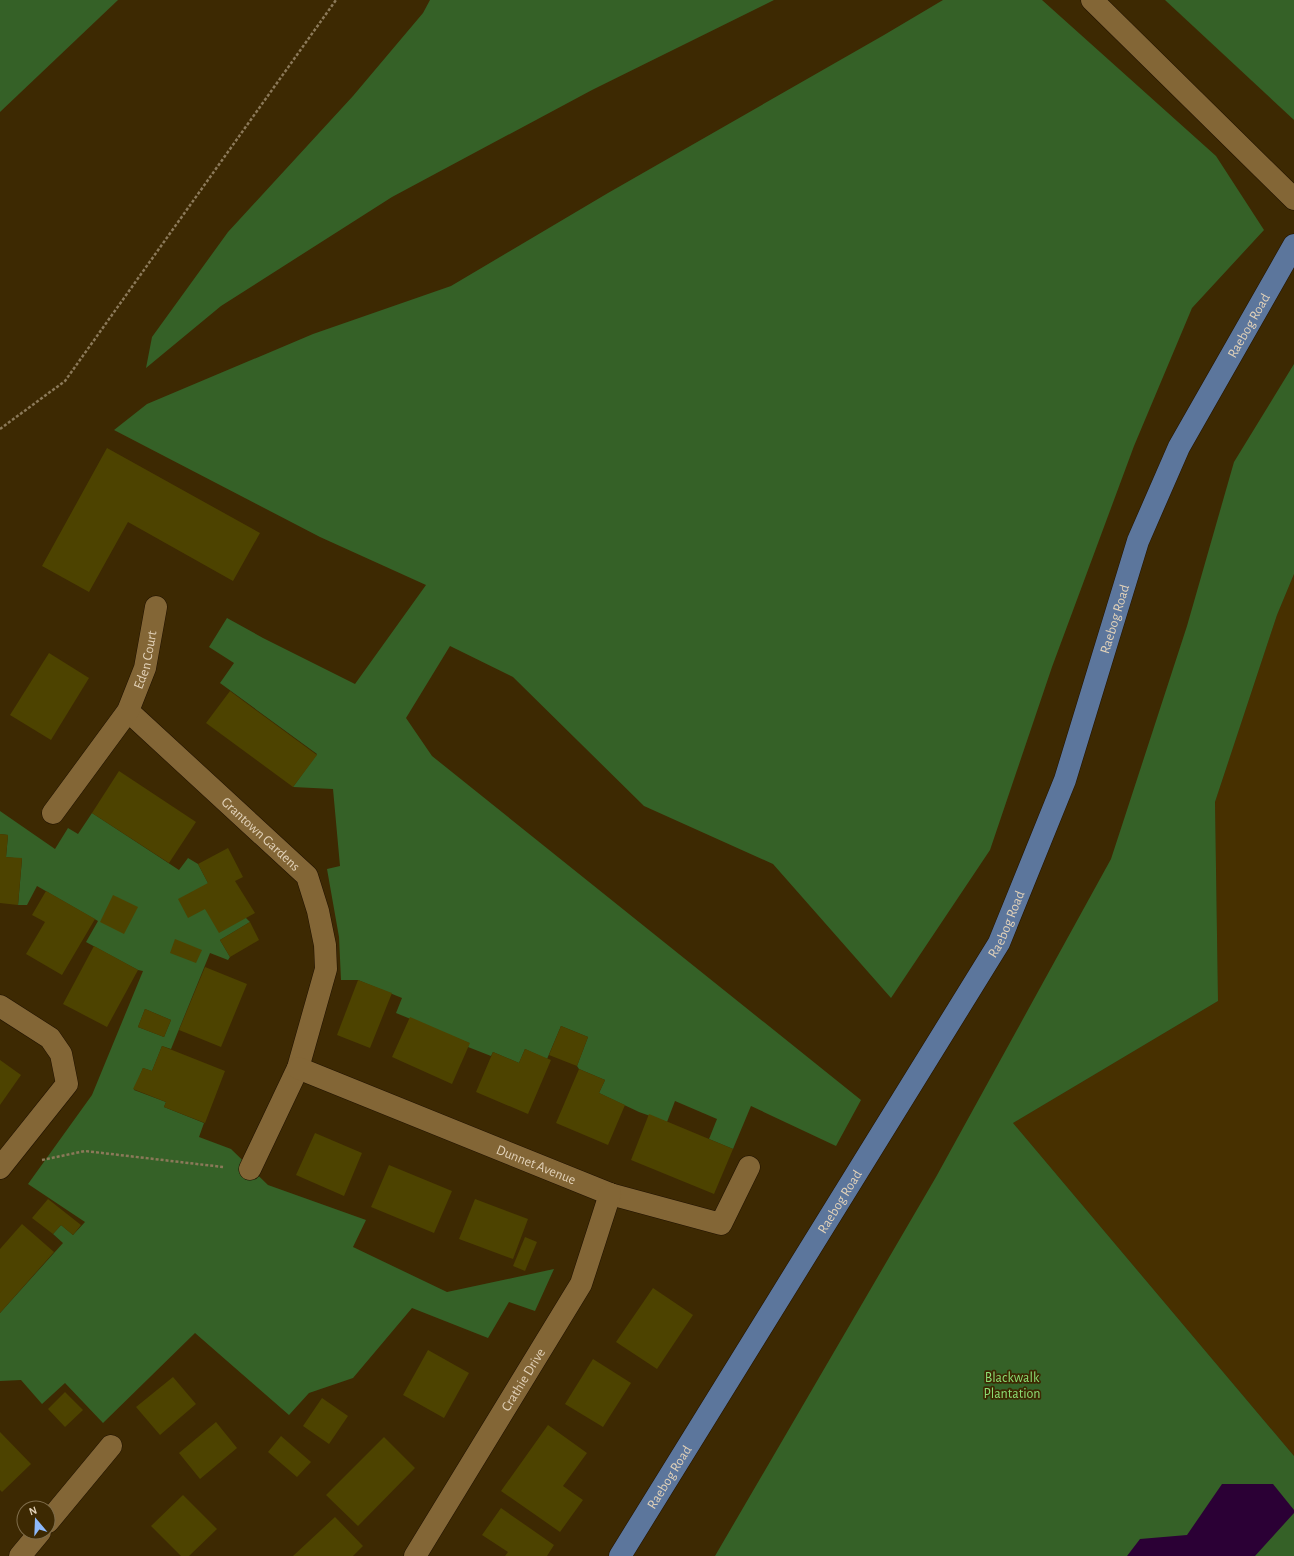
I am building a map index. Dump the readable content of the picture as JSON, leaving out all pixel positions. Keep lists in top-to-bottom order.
{
  "streets": {
    "main road": ["Raebog Road"],
    "street": [
      "Eden Court",
      "Grantown Gardens",
      "Dunnet Avenue",
      "Crathie Drive"
    ]
  },
  "crossings": [
    ["Eden Court", "Grantown Gardens"],
    ["Grantown Gardens", "Dunnet Avenue"],
    ["Dunnet Avenue", "Crathie Drive"]
  ],
  "parks": ["Blackwalk Plantation"],
  "north": "top"
}
